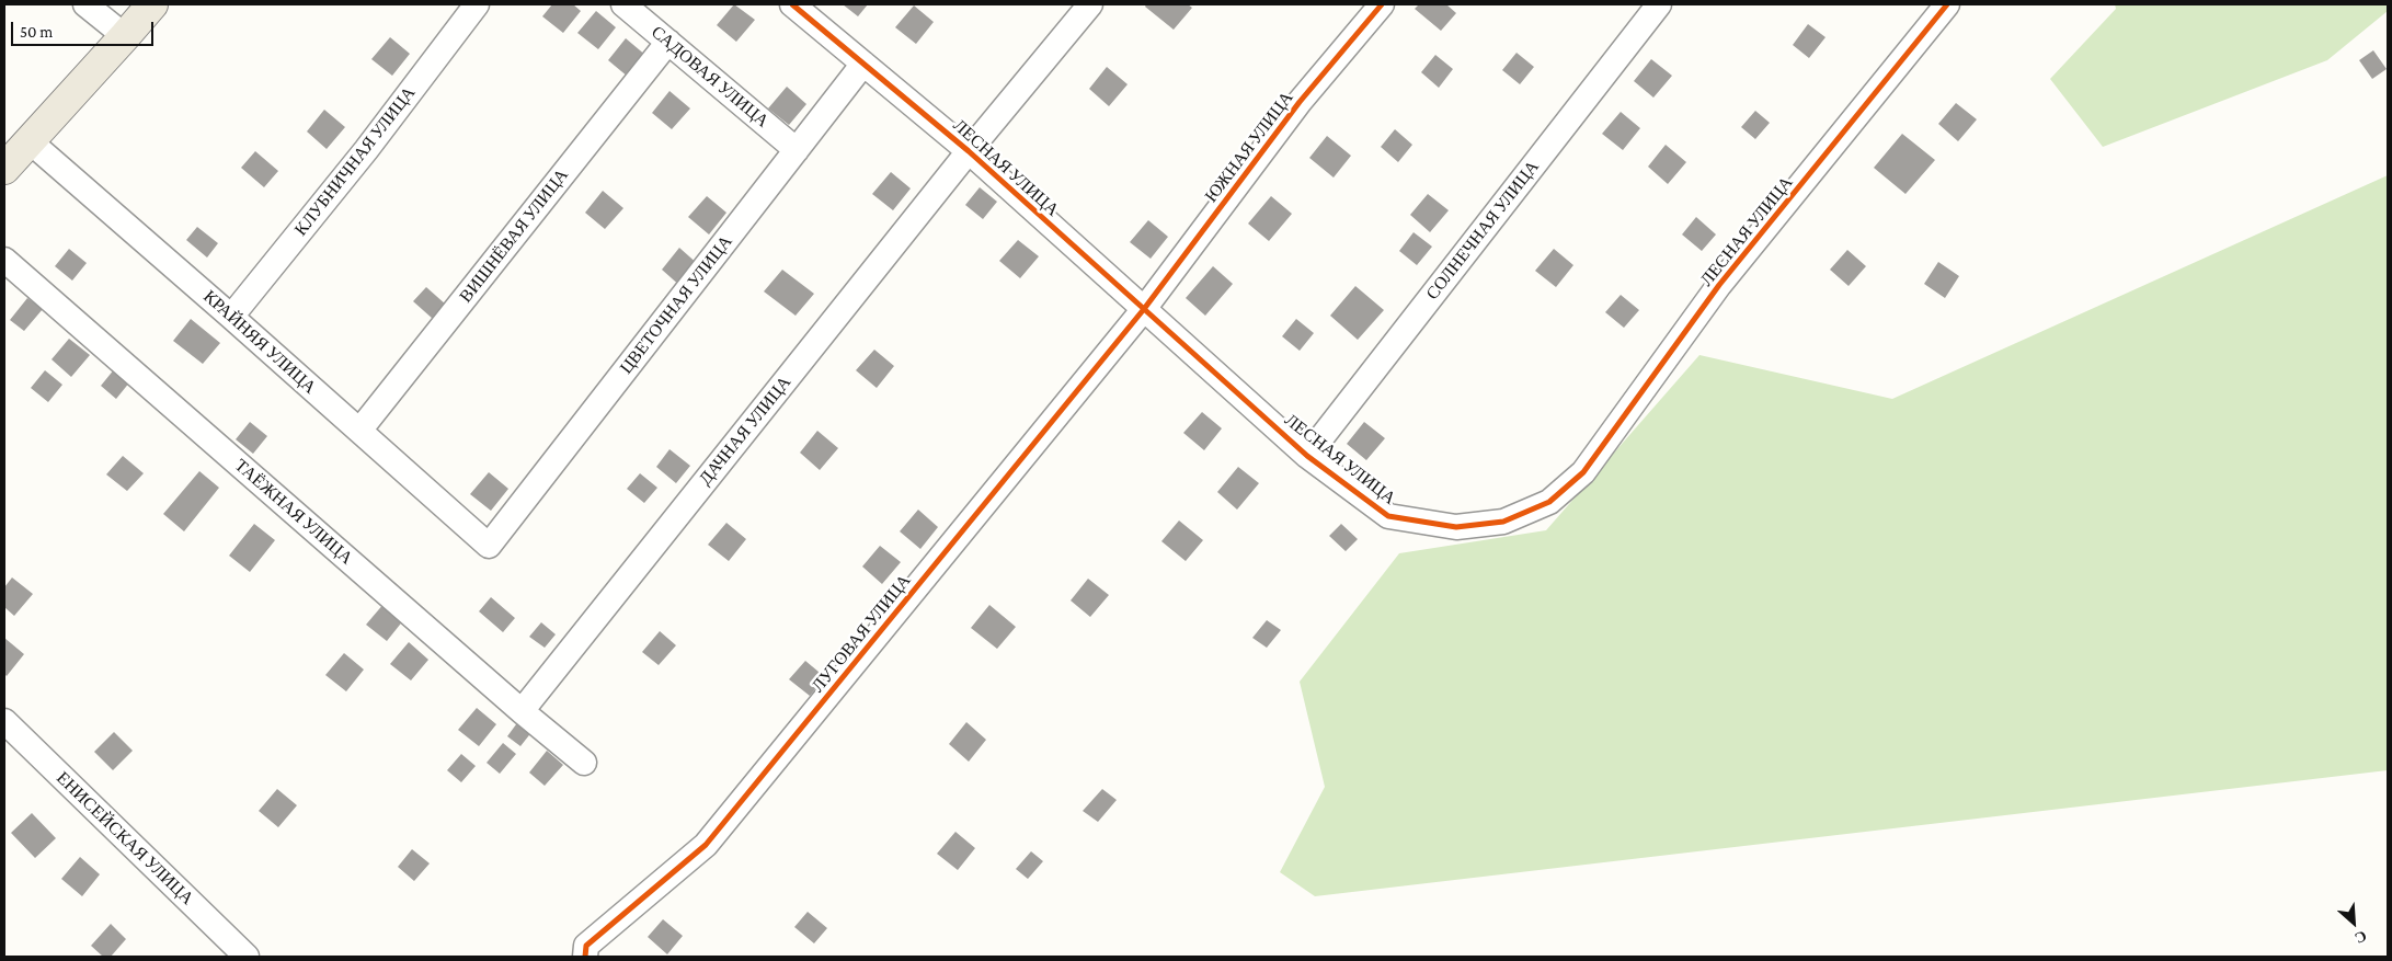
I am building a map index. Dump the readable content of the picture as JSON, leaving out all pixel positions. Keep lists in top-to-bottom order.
{
  "streets": {
    "street": [
      "САДОВАЯ УЛИЦА",
      "ЮЖНАЯ УЛИЦА",
      "КЛУБНИЧНАЯ УЛИЦА",
      "ЛЕСНАЯ УЛИЦА",
      "СОЛНЕЧНАЯ УЛИЦА",
      "ВИШНЁВАЯ УЛИЦА",
      "ЦВЕТОЧНАЯ УЛИЦА",
      "КРАЙНЯЯ УЛИЦА",
      "ДАЧНАЯ УЛИЦА",
      "ТАЁЖНАЯ УЛИЦА",
      "ЛУГОВАЯ УЛИЦА",
      "ЕНИСЕЙСКАЯ УЛИЦА"
    ]
  },
  "crossings": [
    ["САДОВАЯ УЛИЦА", "ВИШНЁВАЯ УЛИЦА"],
    ["САДОВАЯ УЛИЦА", "ЦВЕТОЧНАЯ УЛИЦА"],
    ["ЮЖНАЯ УЛИЦА", "ЛЕСНАЯ УЛИЦА"],
    ["ЮЖНАЯ УЛИЦА", "ЛУГОВАЯ УЛИЦА"],
    ["КЛУБНИЧНАЯ УЛИЦА", "КРАЙНЯЯ УЛИЦА"],
    ["ЛЕСНАЯ УЛИЦА", "СОЛНЕЧНАЯ УЛИЦА"],
    ["ЛЕСНАЯ УЛИЦА", "ЦВЕТОЧНАЯ УЛИЦА"],
    ["ЛЕСНАЯ УЛИЦА", "ДАЧНАЯ УЛИЦА"],
    ["ЛЕСНАЯ УЛИЦА", "ЛУГОВАЯ УЛИЦА"],
    ["ВИШНЁВАЯ УЛИЦА", "КРАЙНЯЯ УЛИЦА"],
    ["ЦВЕТОЧНАЯ УЛИЦА", "КРАЙНЯЯ УЛИЦА"],
    ["ДАЧНАЯ УЛИЦА", "ТАЁЖНАЯ УЛИЦА"]
  ],
  "scale_bar": "50 m",
  "north": "bottom right"
}
